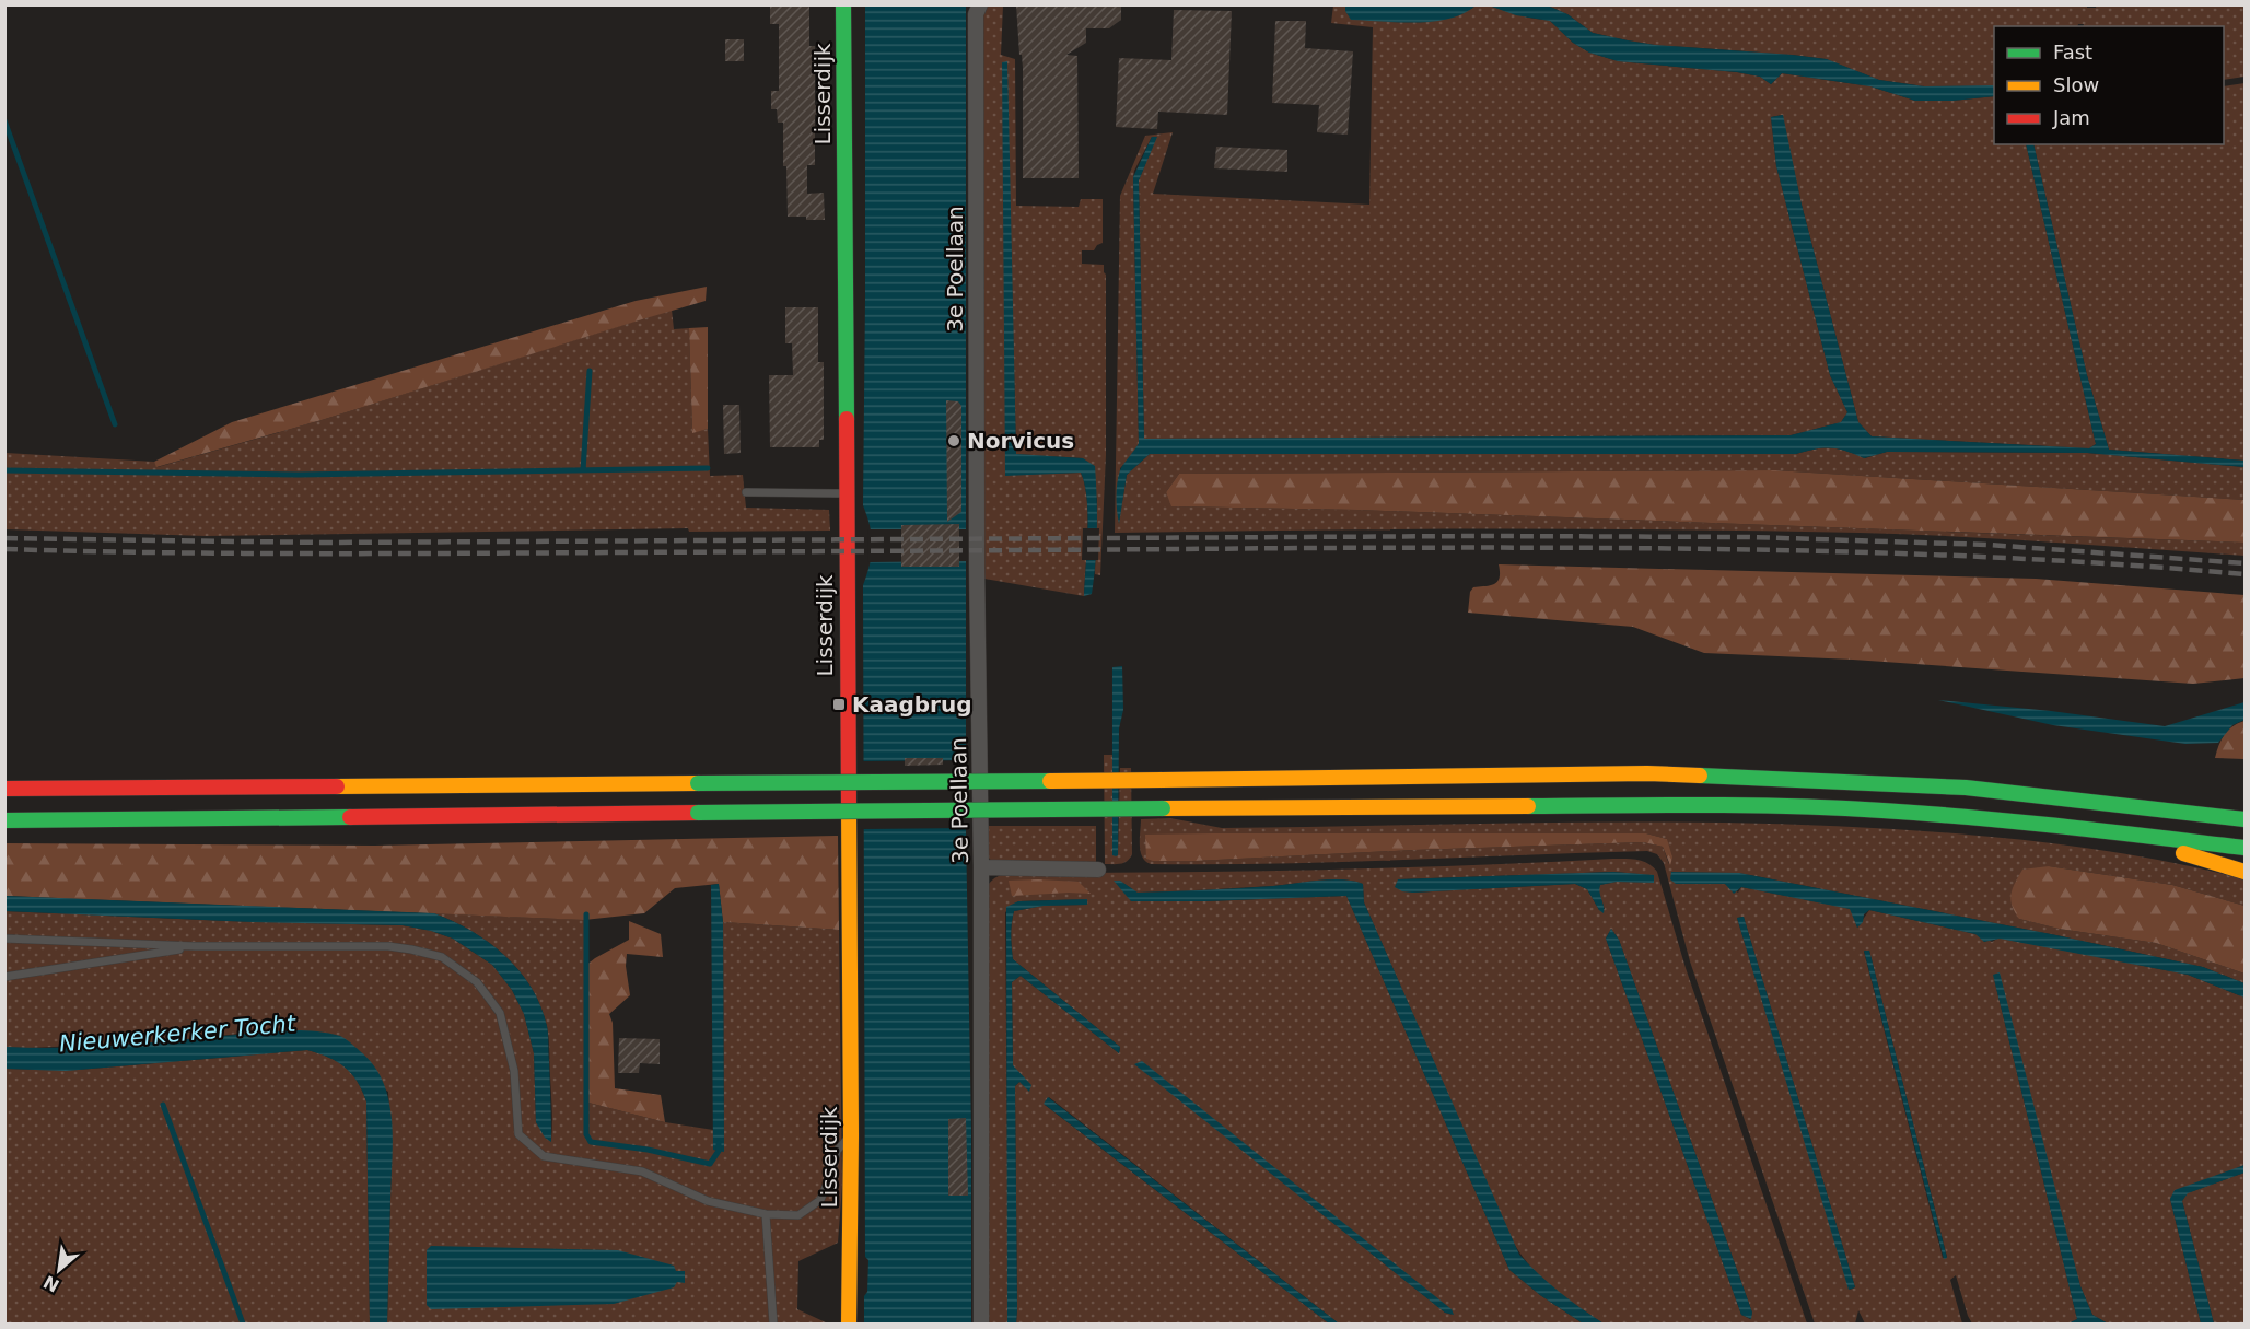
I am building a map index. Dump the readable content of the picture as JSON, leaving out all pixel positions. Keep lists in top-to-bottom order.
{
  "streets": {
    "main road": ["Lisserdijk"],
    "street": ["3e Poellaan"]
  },
  "water": ["Nieuwerkerker Tocht"],
  "places": {
    "other": ["Norvicus"],
    "transit": ["Kaagbrug"]
  },
  "legend": ["Fast", "Slow", "Jam"],
  "north": "bottom left"
}
